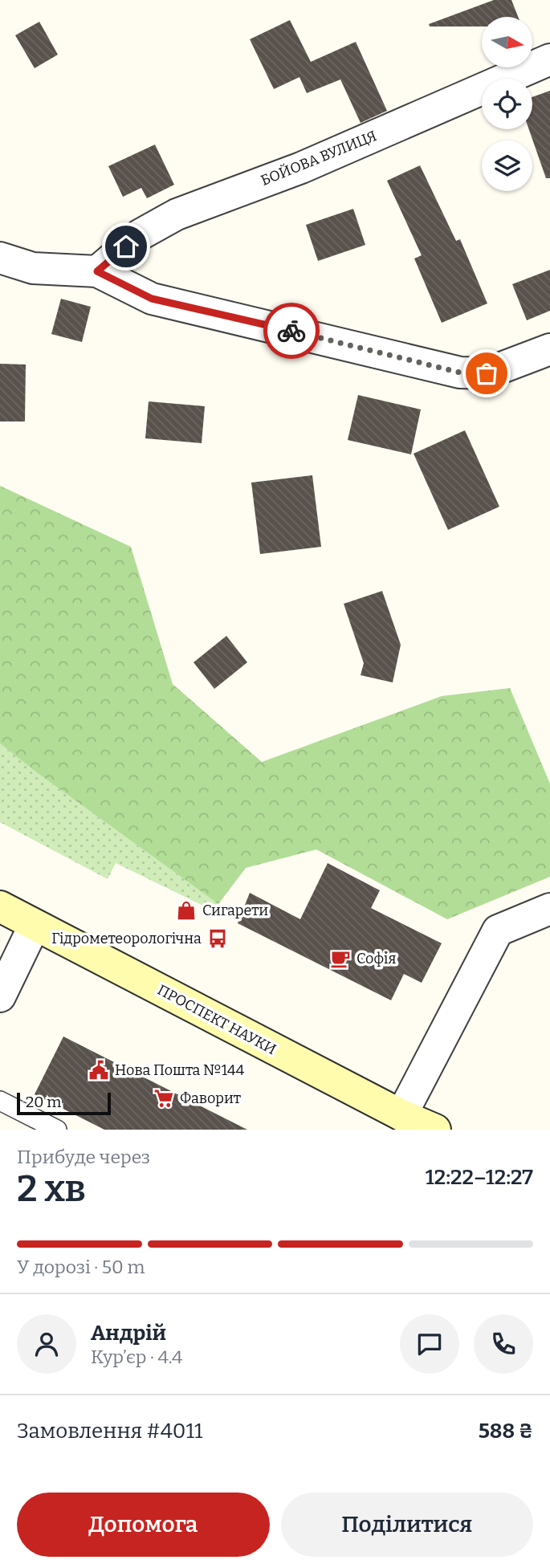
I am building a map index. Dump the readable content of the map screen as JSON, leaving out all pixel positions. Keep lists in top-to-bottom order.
{
  "streets": {
    "main road": ["ПРОСПЕКТ НАУКИ"],
    "street": ["БОЙОВА ВУЛИЦЯ"]
  },
  "places": {
    "shop": ["Сигарети"],
    "bus stop": ["Гідрометеорологічна"],
    "cafe": ["Софія"],
    "public building": ["Нова Пошта №144"],
    "supermarket": ["Фаворит"]
  },
  "scale_bar": "20 m",
  "north": "right",
  "page": {
    "scale": "20 m",
    "heading": ["2 хв", "Прибуде через", "12:22–12:27"],
    "panel": [
      "Андрій",
      "Кур’єр · 4.4",
      "Замовлення #4011",
      "588 ₴"
    ],
    "bar": "У дорозі · 50 m",
    "buttons": ["Допомога", "Поділитися"]
  }
}
